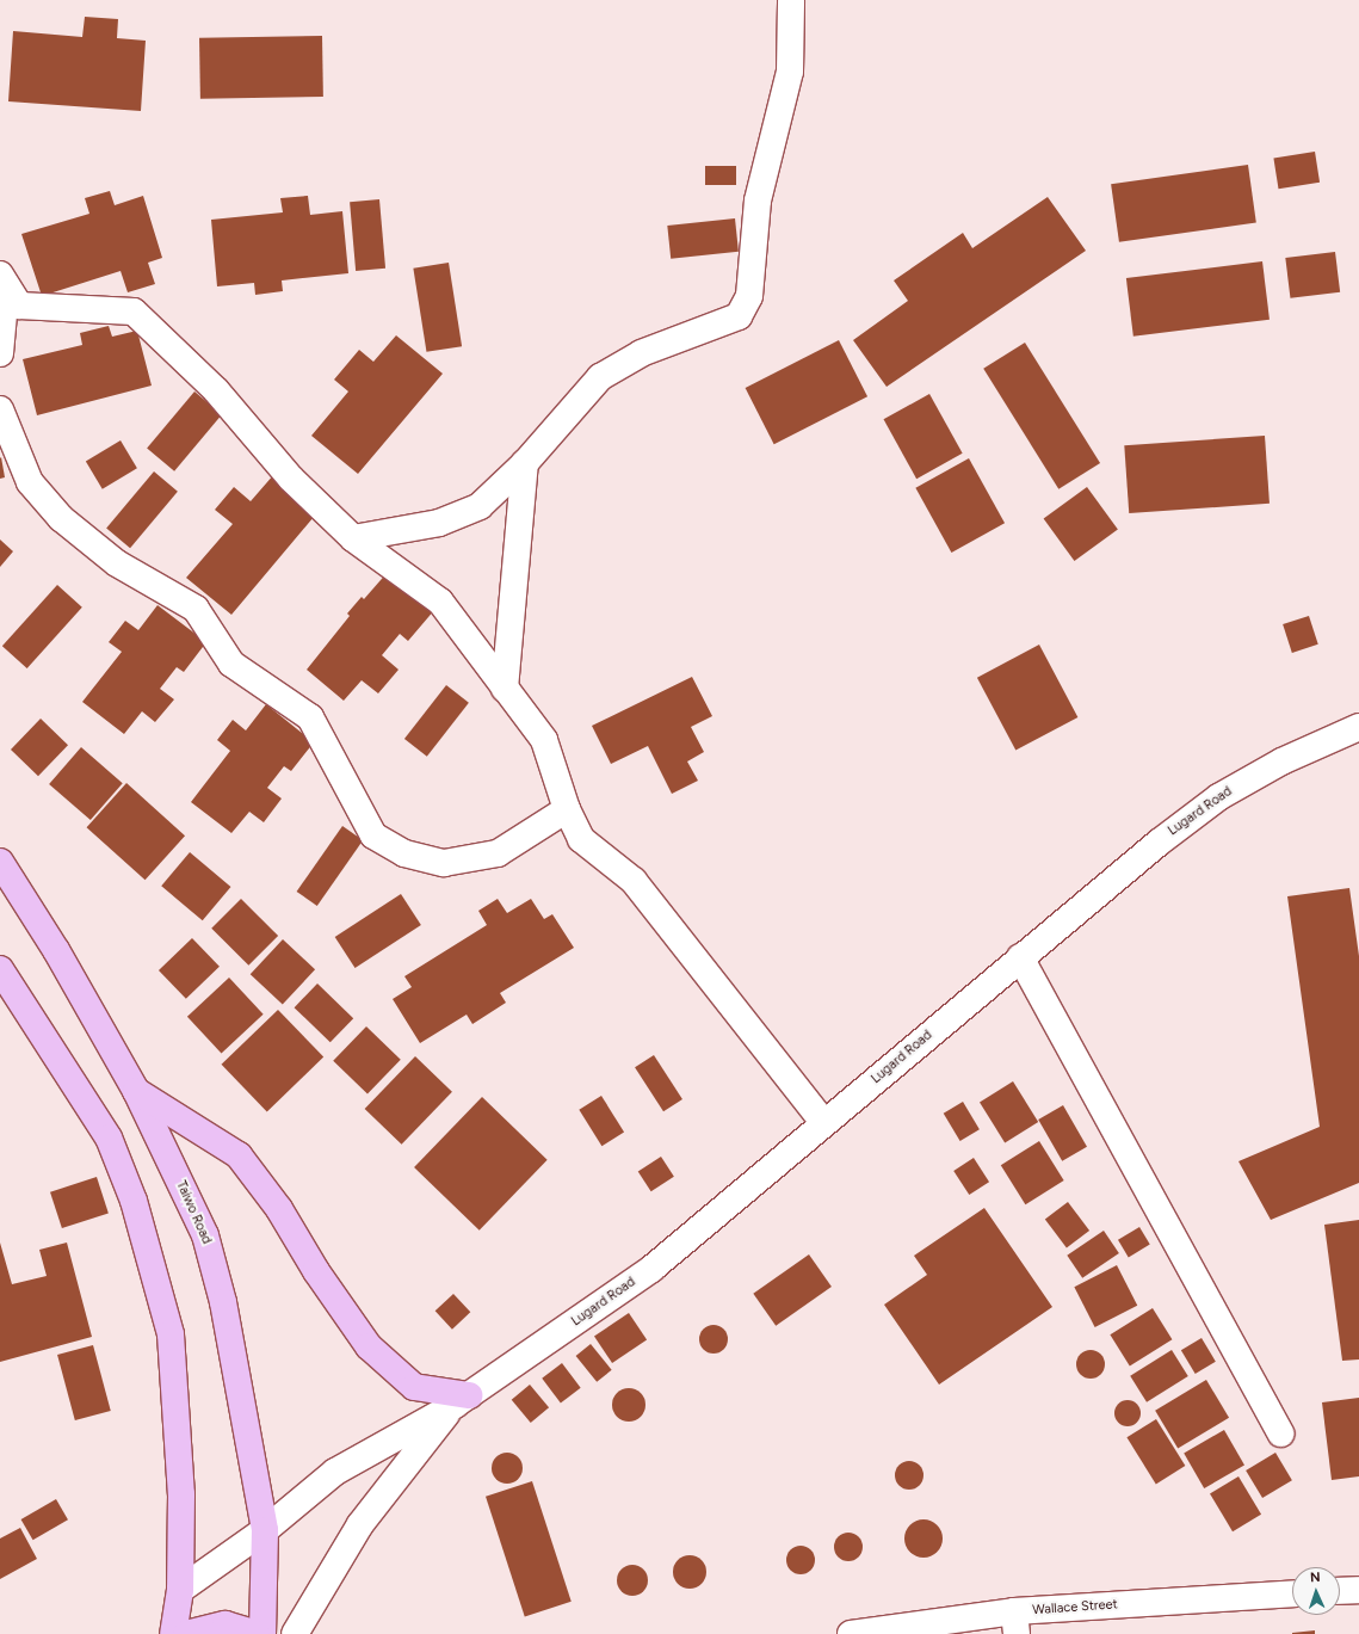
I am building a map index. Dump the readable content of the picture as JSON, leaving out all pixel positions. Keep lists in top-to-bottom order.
{
  "streets": {
    "main road": ["Taiwo Road"],
    "street": ["Lugard Road", "Wallace Street"]
  },
  "north": "top"
}
